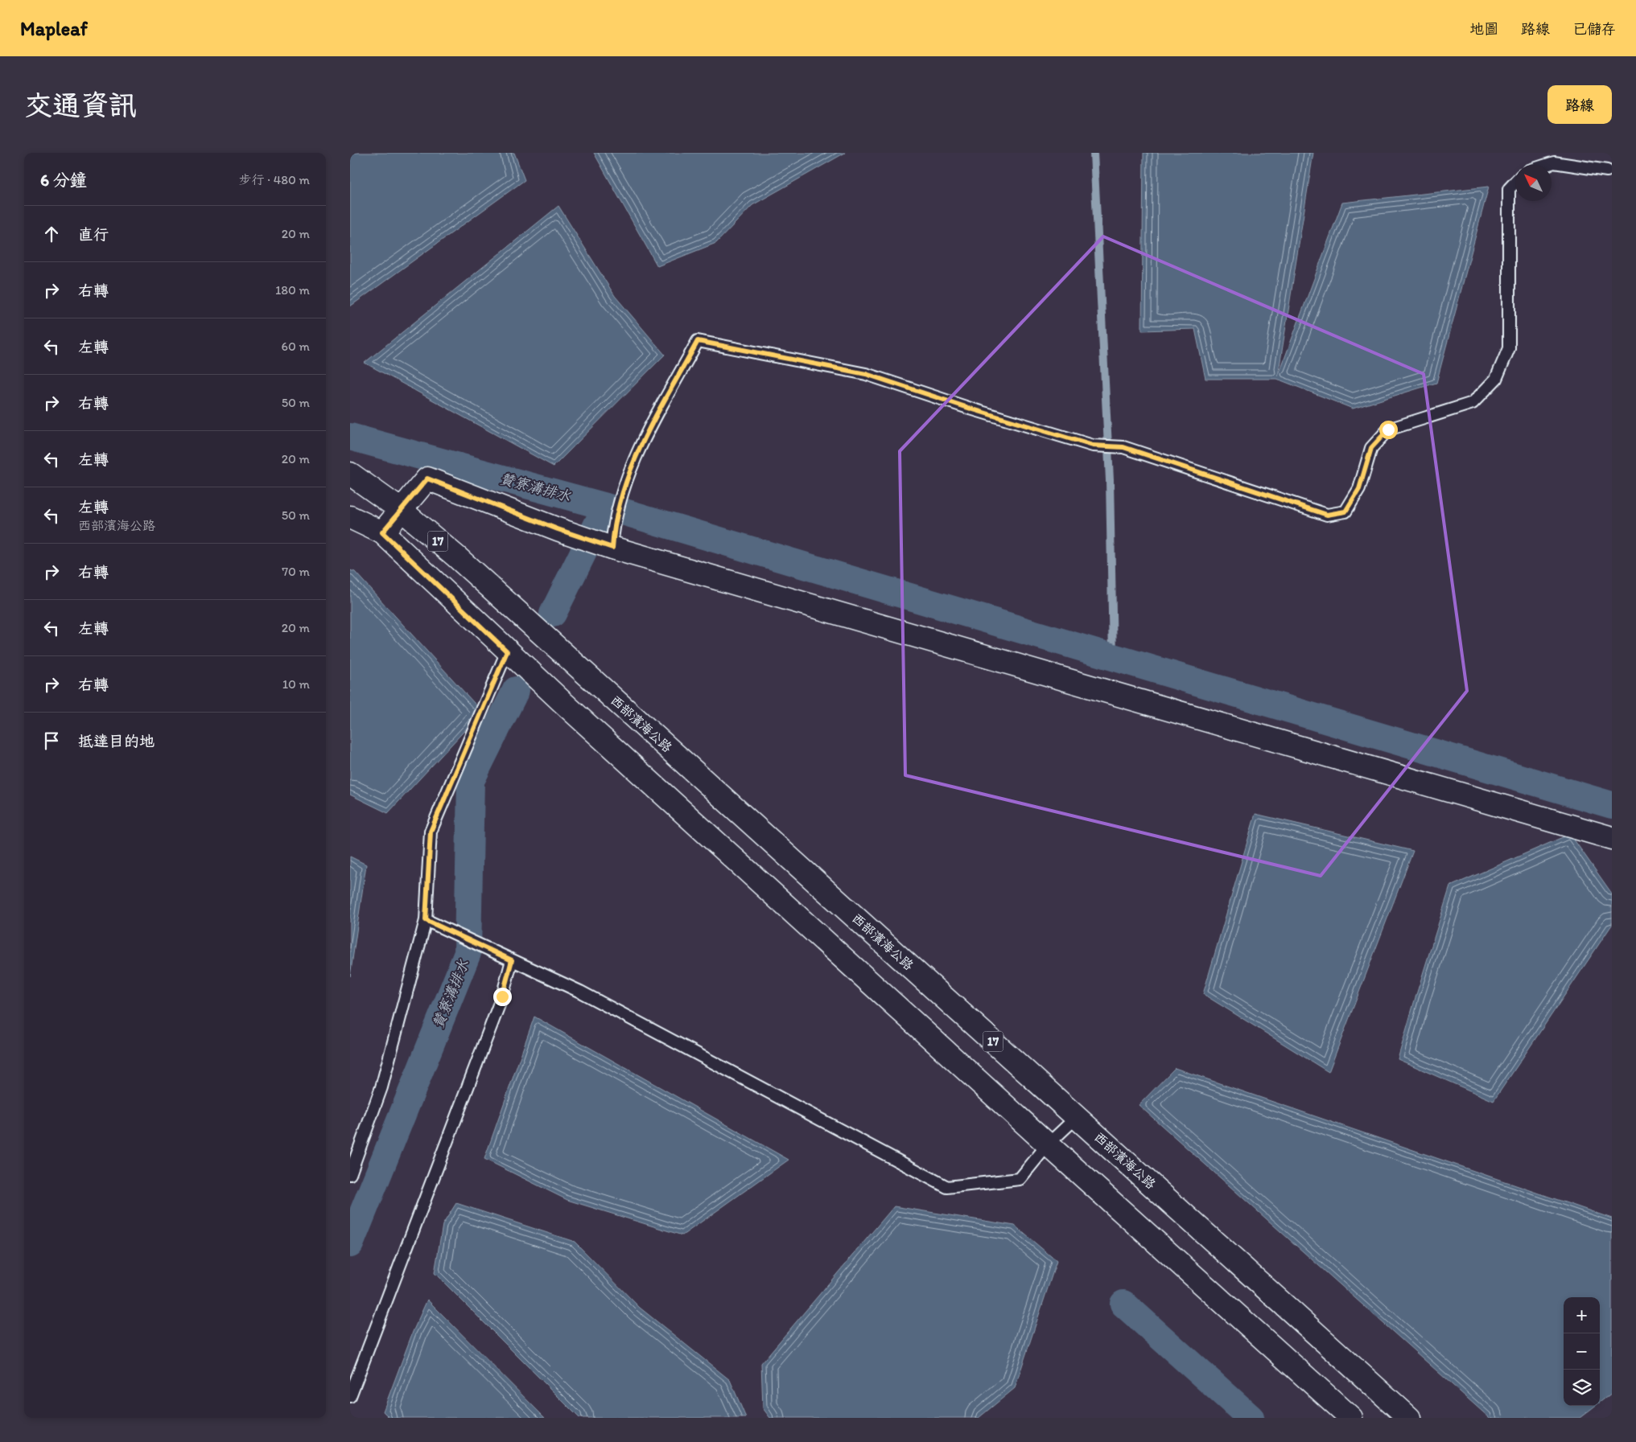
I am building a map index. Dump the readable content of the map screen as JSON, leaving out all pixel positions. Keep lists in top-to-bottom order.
{
  "streets": {
    "main road": ["17", "西部濱海公路"]
  },
  "water": ["贊寮溝排水"],
  "north": "top left",
  "page": {
    "header": "Mapleaf",
    "nav": ["地圖", "路線", "已儲存"],
    "buttons": "路線",
    "title": "交通資訊",
    "heading": ["6 分鐘", "步行 · 480 m"],
    "list": [
      ["直行", "20 m"],
      ["右轉", "180 m"],
      ["左轉", "60 m"],
      ["右轉", "50 m"],
      ["左轉", "20 m"],
      ["左轉", "西部濱海公路", "50 m"],
      ["右轉", "70 m"],
      ["左轉", "20 m"],
      ["右轉", "10 m"],
      "抵達目的地"
    ],
    "map_buttons": ["+", "−"]
  }
}
